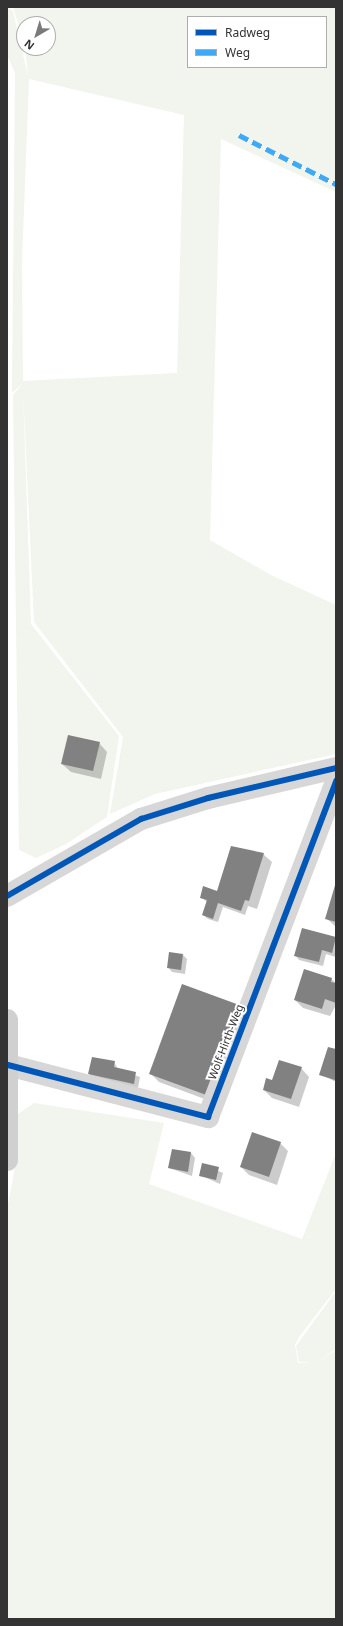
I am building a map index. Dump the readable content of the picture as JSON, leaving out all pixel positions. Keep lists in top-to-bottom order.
{
  "streets": {
    "street": ["Wolf-Hirth-Weg"]
  },
  "legend": ["Radweg", "Weg"],
  "north": "bottom left"
}
